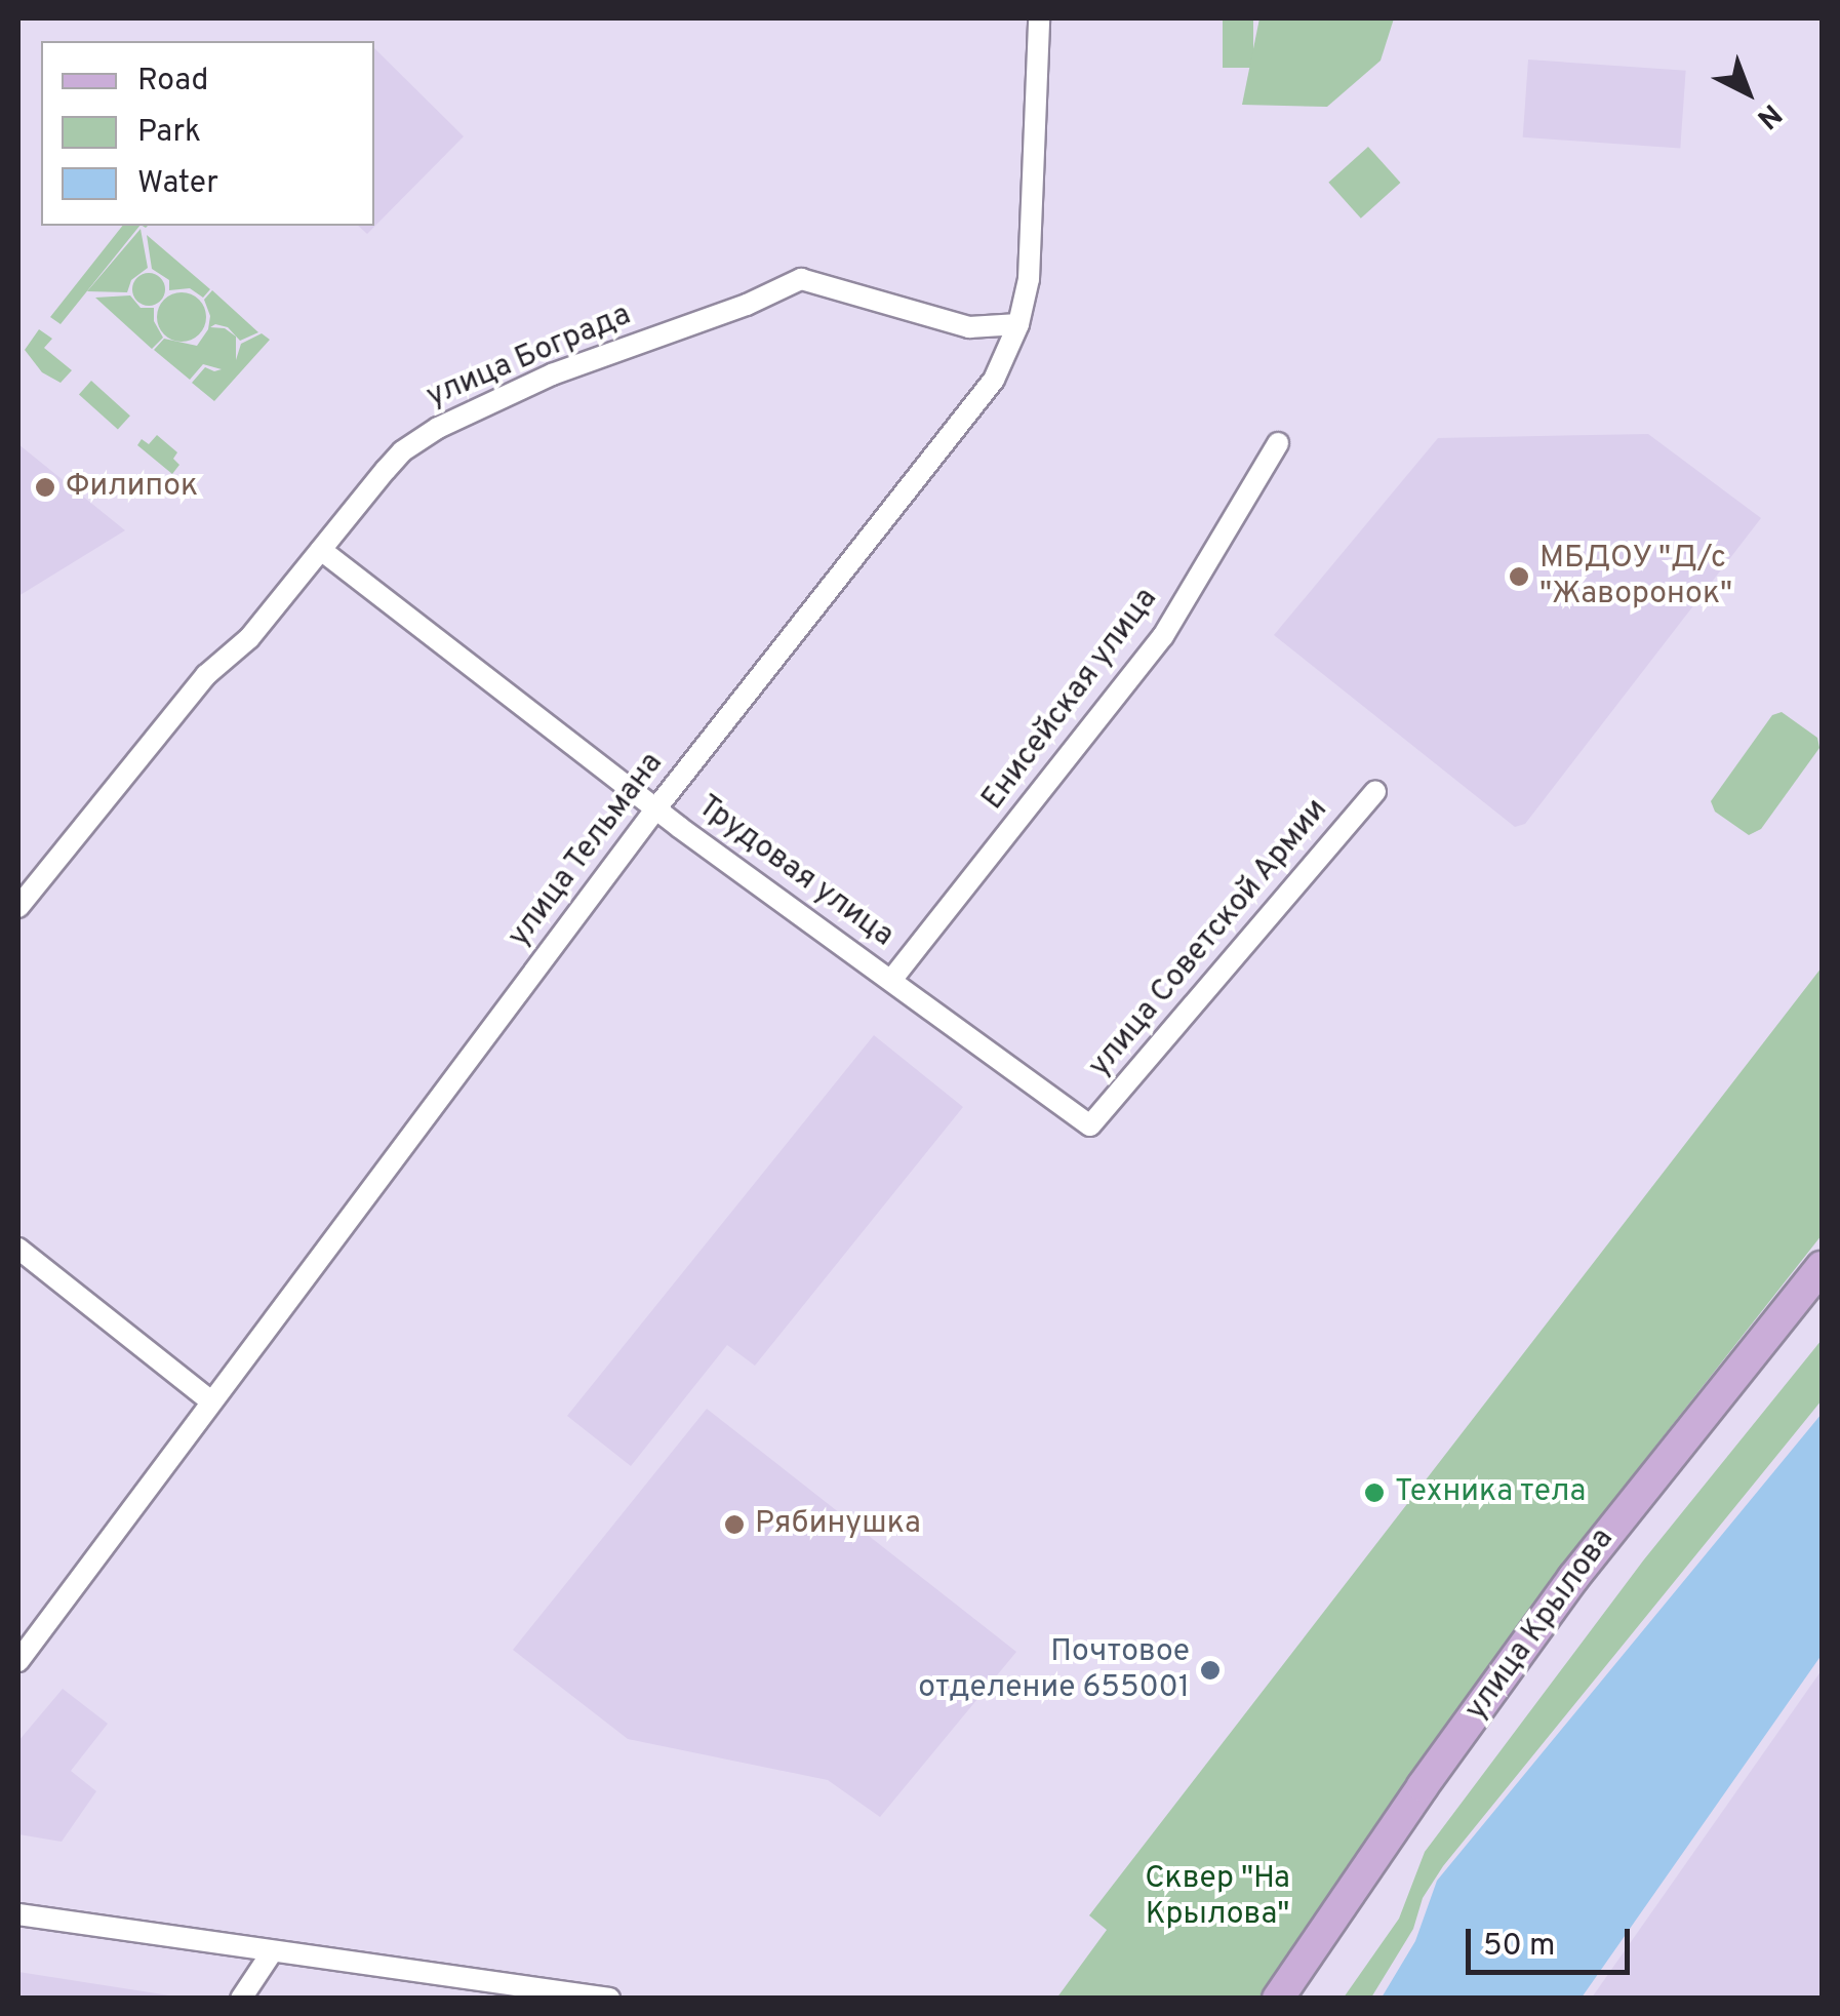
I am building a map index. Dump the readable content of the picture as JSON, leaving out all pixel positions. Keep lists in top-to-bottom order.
{
  "streets": {
    "main road": ["улица Крылова"],
    "street": [
      "улица Бограда",
      "Енисейская улица",
      "улица Тельмана",
      "Трудовая улица",
      "улица Советской Армии"
    ]
  },
  "crossings": [
    ["улица Бограда", "улица Тельмана"],
    ["улица Бограда", "Трудовая улица"],
    ["Енисейская улица", "Трудовая улица"],
    ["улица Тельмана", "Трудовая улица"],
    ["Трудовая улица", "улица Советской Армии"]
  ],
  "parks": ["Сквер \"На Крылова\""],
  "places": [
    "Филипок",
    "МБДОУ \"Д/с \"Жаворонок\"",
    "Техника тела",
    "Рябинушка",
    "Почтовое отделение 655001"
  ],
  "legend": ["Road", "Park", "Water"],
  "scale_bar": "50 m",
  "north": "bottom right"
}
